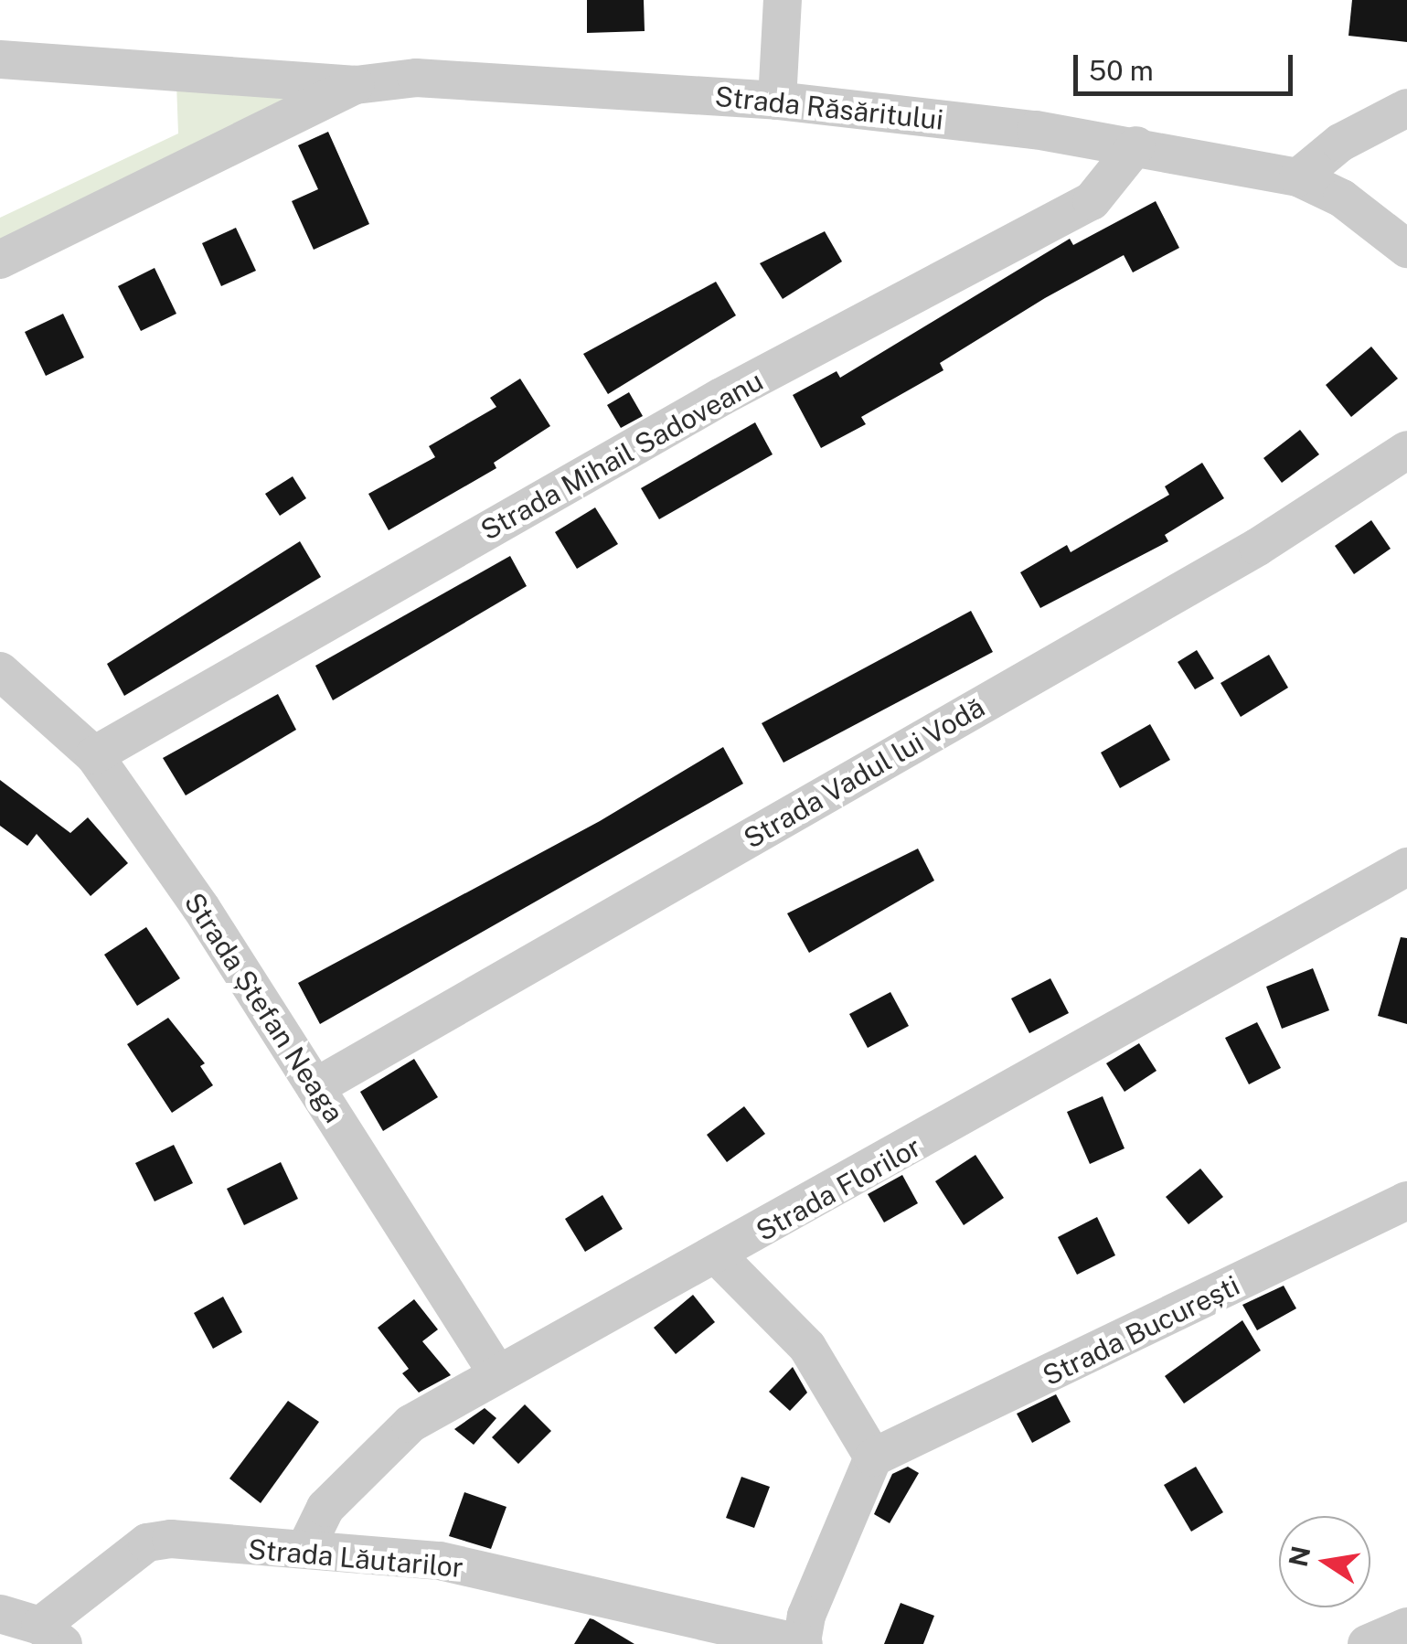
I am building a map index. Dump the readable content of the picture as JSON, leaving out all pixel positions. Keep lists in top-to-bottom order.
{
  "streets": {
    "street": [
      "Strada Răsăritului",
      "Strada Mihail Sadoveanu",
      "Strada Vadul lui Vodă",
      "Strada Ștefan Neaga",
      "Strada Florilor",
      "Strada București",
      "Strada Lăutarilor"
    ]
  },
  "crossings": [
    ["Strada Răsăritului", "Strada Mihail Sadoveanu"],
    ["Strada Mihail Sadoveanu", "Strada Ștefan Neaga"],
    ["Strada Vadul lui Vodă", "Strada Ștefan Neaga"],
    ["Strada Ștefan Neaga", "Strada Florilor"],
    ["Strada Florilor", "Strada Lăutarilor"],
    ["Strada București", "Strada Lăutarilor"]
  ],
  "scale_bar": "50 m",
  "north": "left"
}
